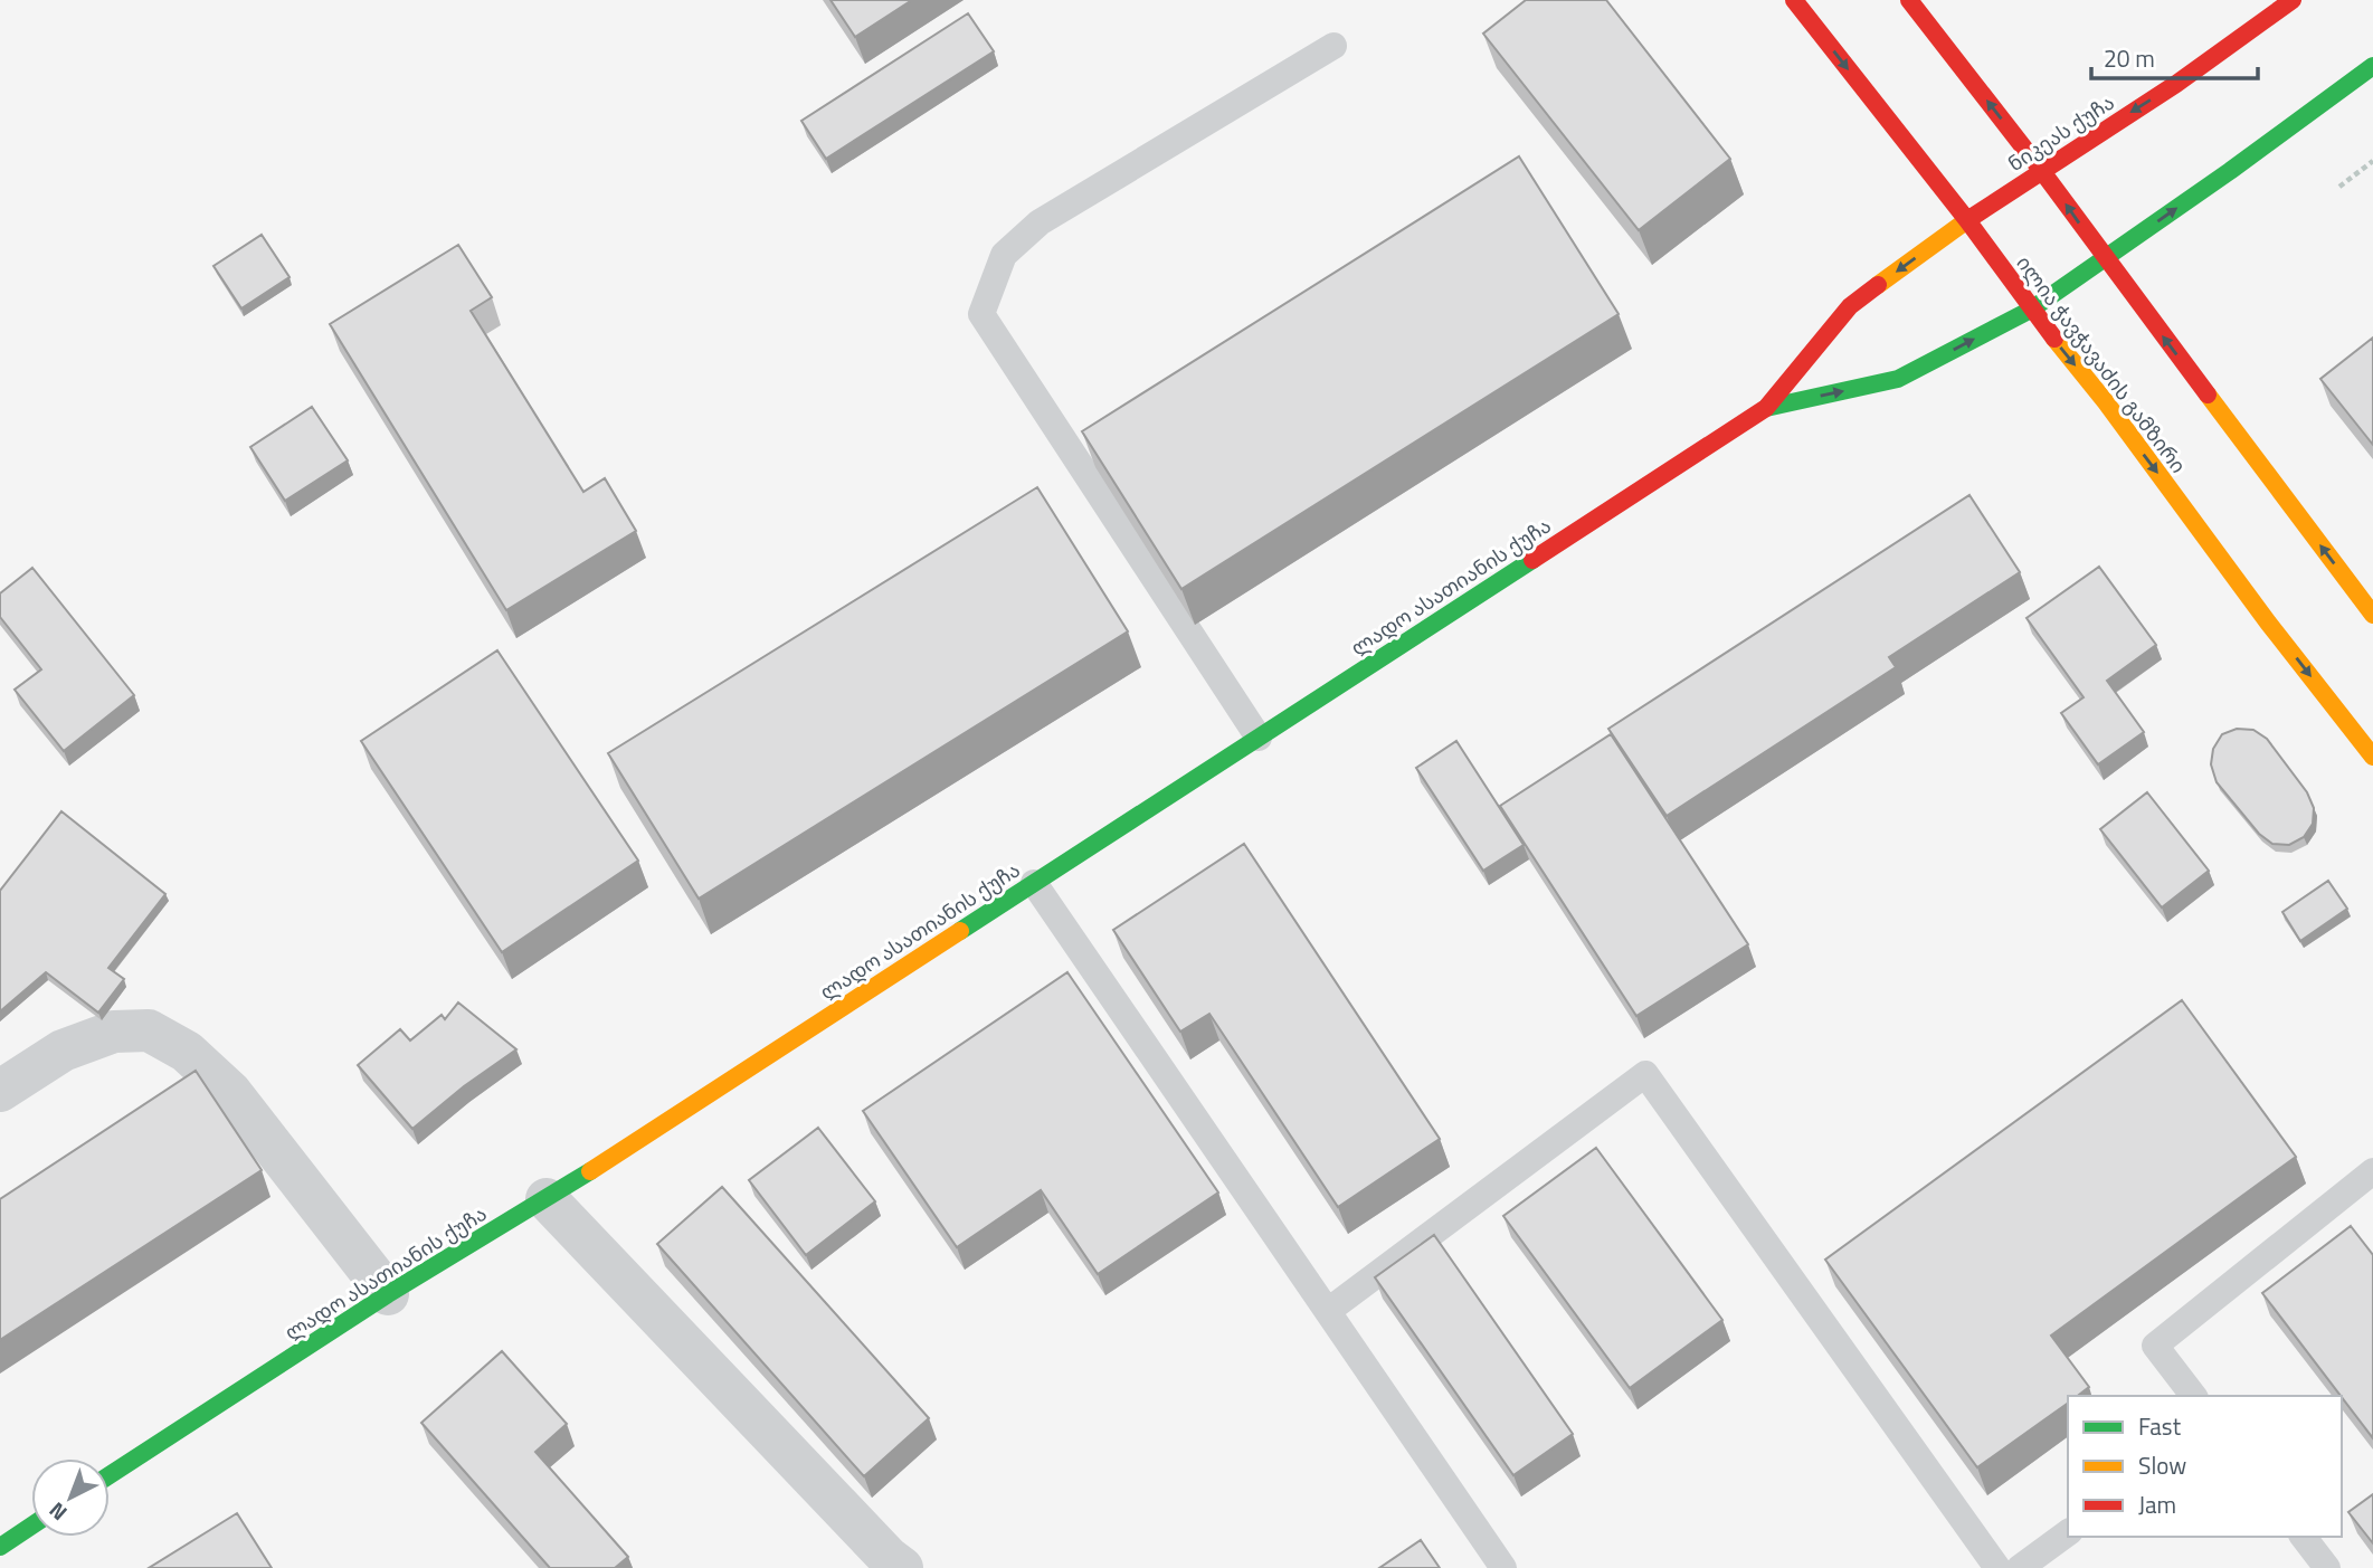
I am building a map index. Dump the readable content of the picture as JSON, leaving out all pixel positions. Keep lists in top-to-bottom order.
{
  "streets": {
    "main road": ["ნიკეას ქუჩა", "ილია ჭავჭავაძის გამზირი", "ლადო ასათიანის ქუჩა"]
  },
  "crossings": [
    ["ნიკეას ქუჩა", "ილია ჭავჭავაძის გამზირი"],
    ["ნიკეას ქუჩა", "ლადო ასათიანის ქუჩა"],
    ["ილია ჭავჭავაძის გამზირი", "ლადო ასათიანის ქუჩა"]
  ],
  "legend": ["Fast", "Slow", "Jam"],
  "scale_bar": "20 m",
  "north": "bottom left"
}
